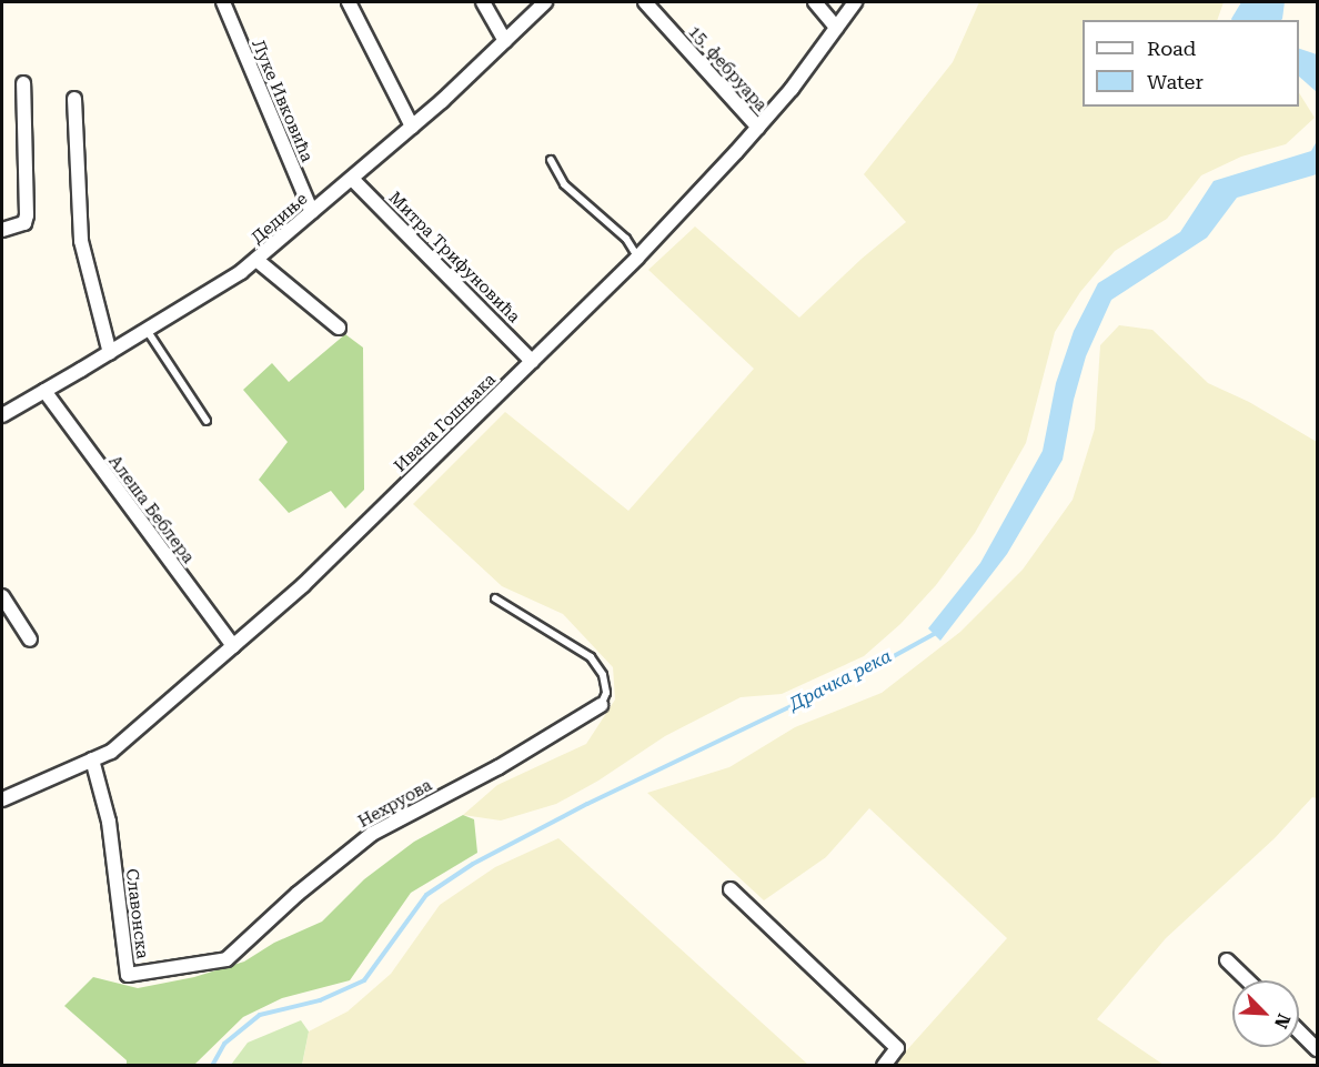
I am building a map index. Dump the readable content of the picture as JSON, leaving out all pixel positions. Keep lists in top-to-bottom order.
{
  "streets": {
    "street": [
      "15. фебруара",
      "Луке Ивковића",
      "Дедиње",
      "Митра Трифуновића",
      "Ивана Гошњака",
      "Алеша Беблера",
      "Нехруова",
      "Славонска"
    ]
  },
  "crossings": [
    ["15. фебруара", "Ивана Гошњака"],
    ["Луке Ивковића", "Дедиње"],
    ["Дедиње", "Митра Трифуновића"],
    ["Дедиње", "Алеша Беблера"],
    ["Митра Трифуновића", "Ивана Гошњака"],
    ["Ивана Гошњака", "Алеша Беблера"],
    ["Ивана Гошњака", "Славонска"],
    ["Нехруова", "Славонска"]
  ],
  "water": ["Драчка река"],
  "legend": ["Road", "Water"],
  "north": "bottom right"
}
